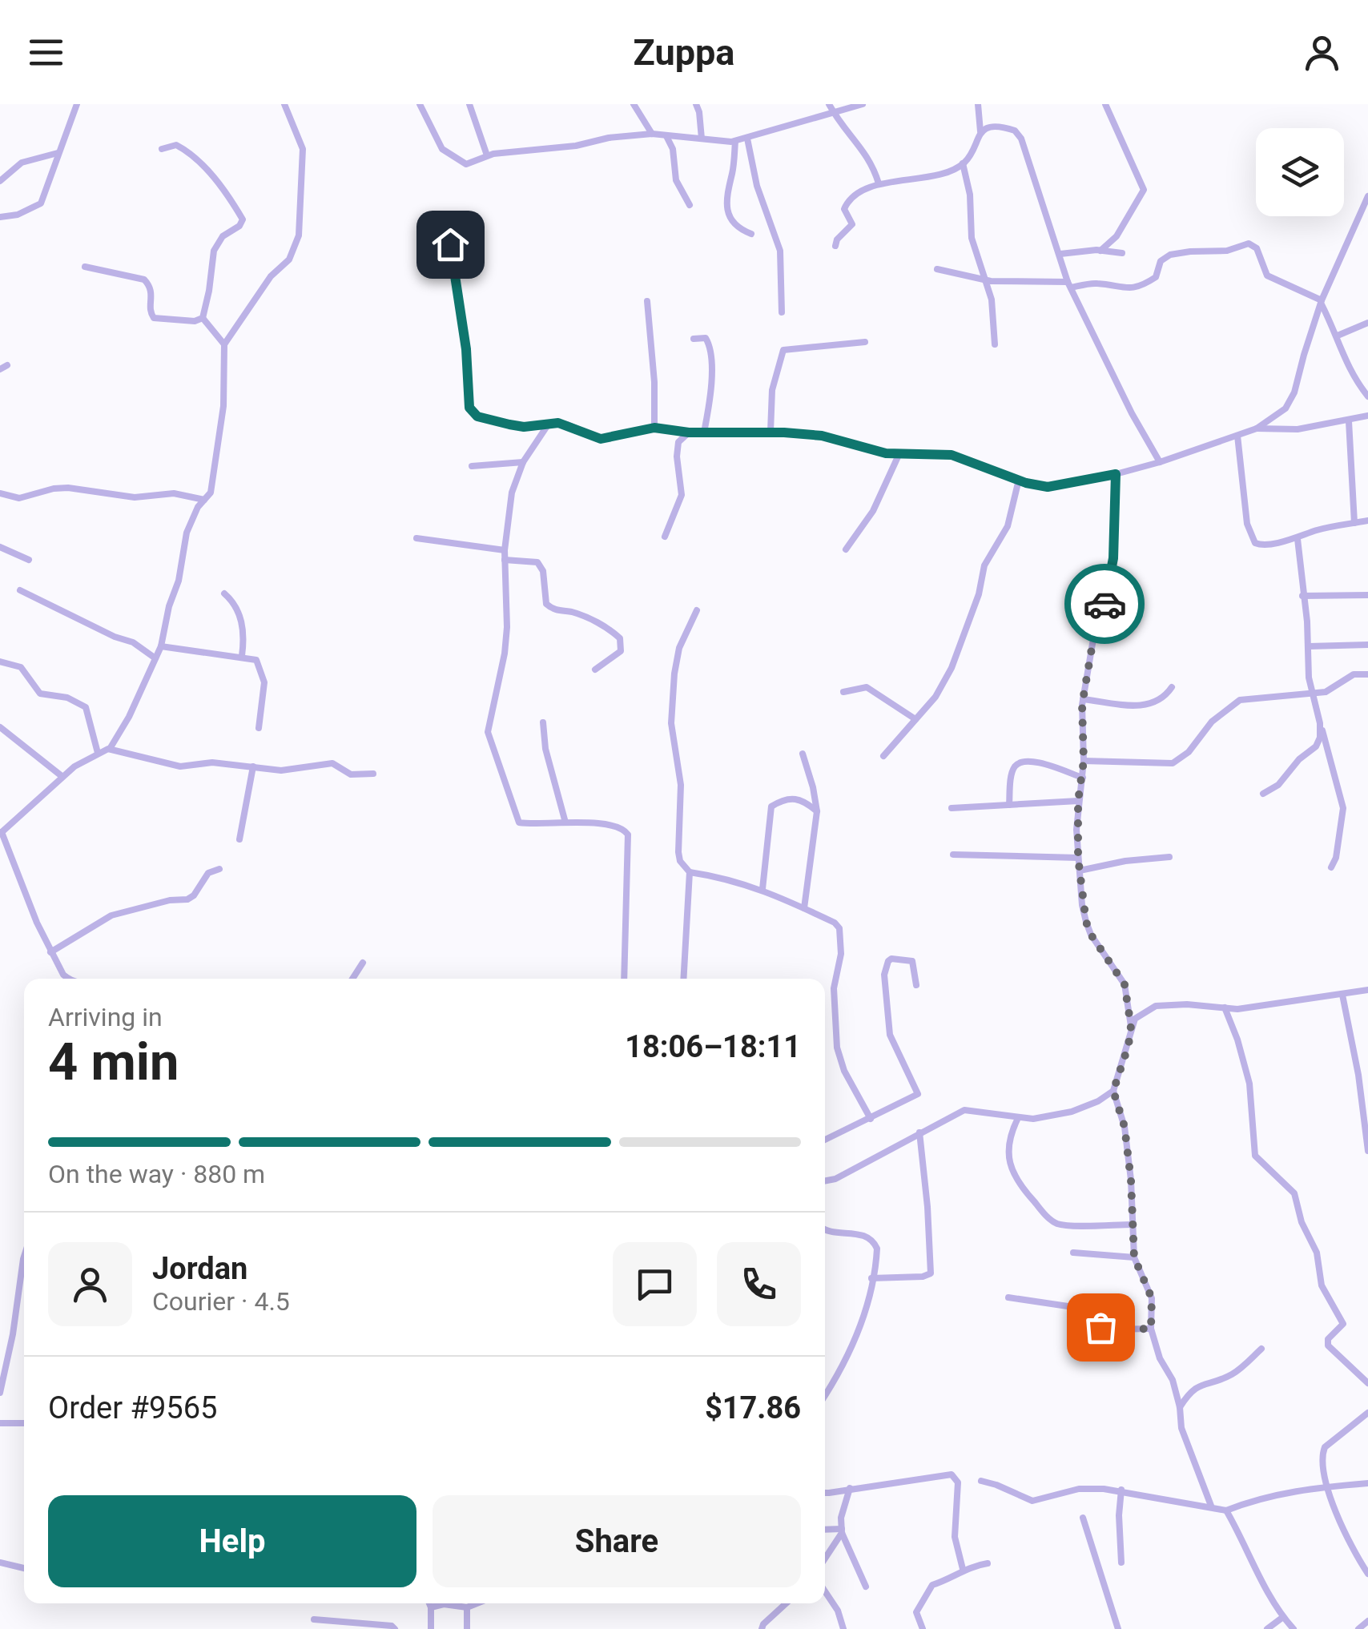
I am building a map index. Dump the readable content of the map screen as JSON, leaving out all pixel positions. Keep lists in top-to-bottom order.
{
  "page": {
    "header": "Zuppa",
    "heading": ["4 min", "Arriving in", "18:06–18:11"],
    "panel": [
      "Jordan",
      "Courier · 4.5",
      "Order #9565",
      "$17.86"
    ],
    "bar": "On the way · 880 m",
    "buttons": ["Help", "Share"]
  }
}
